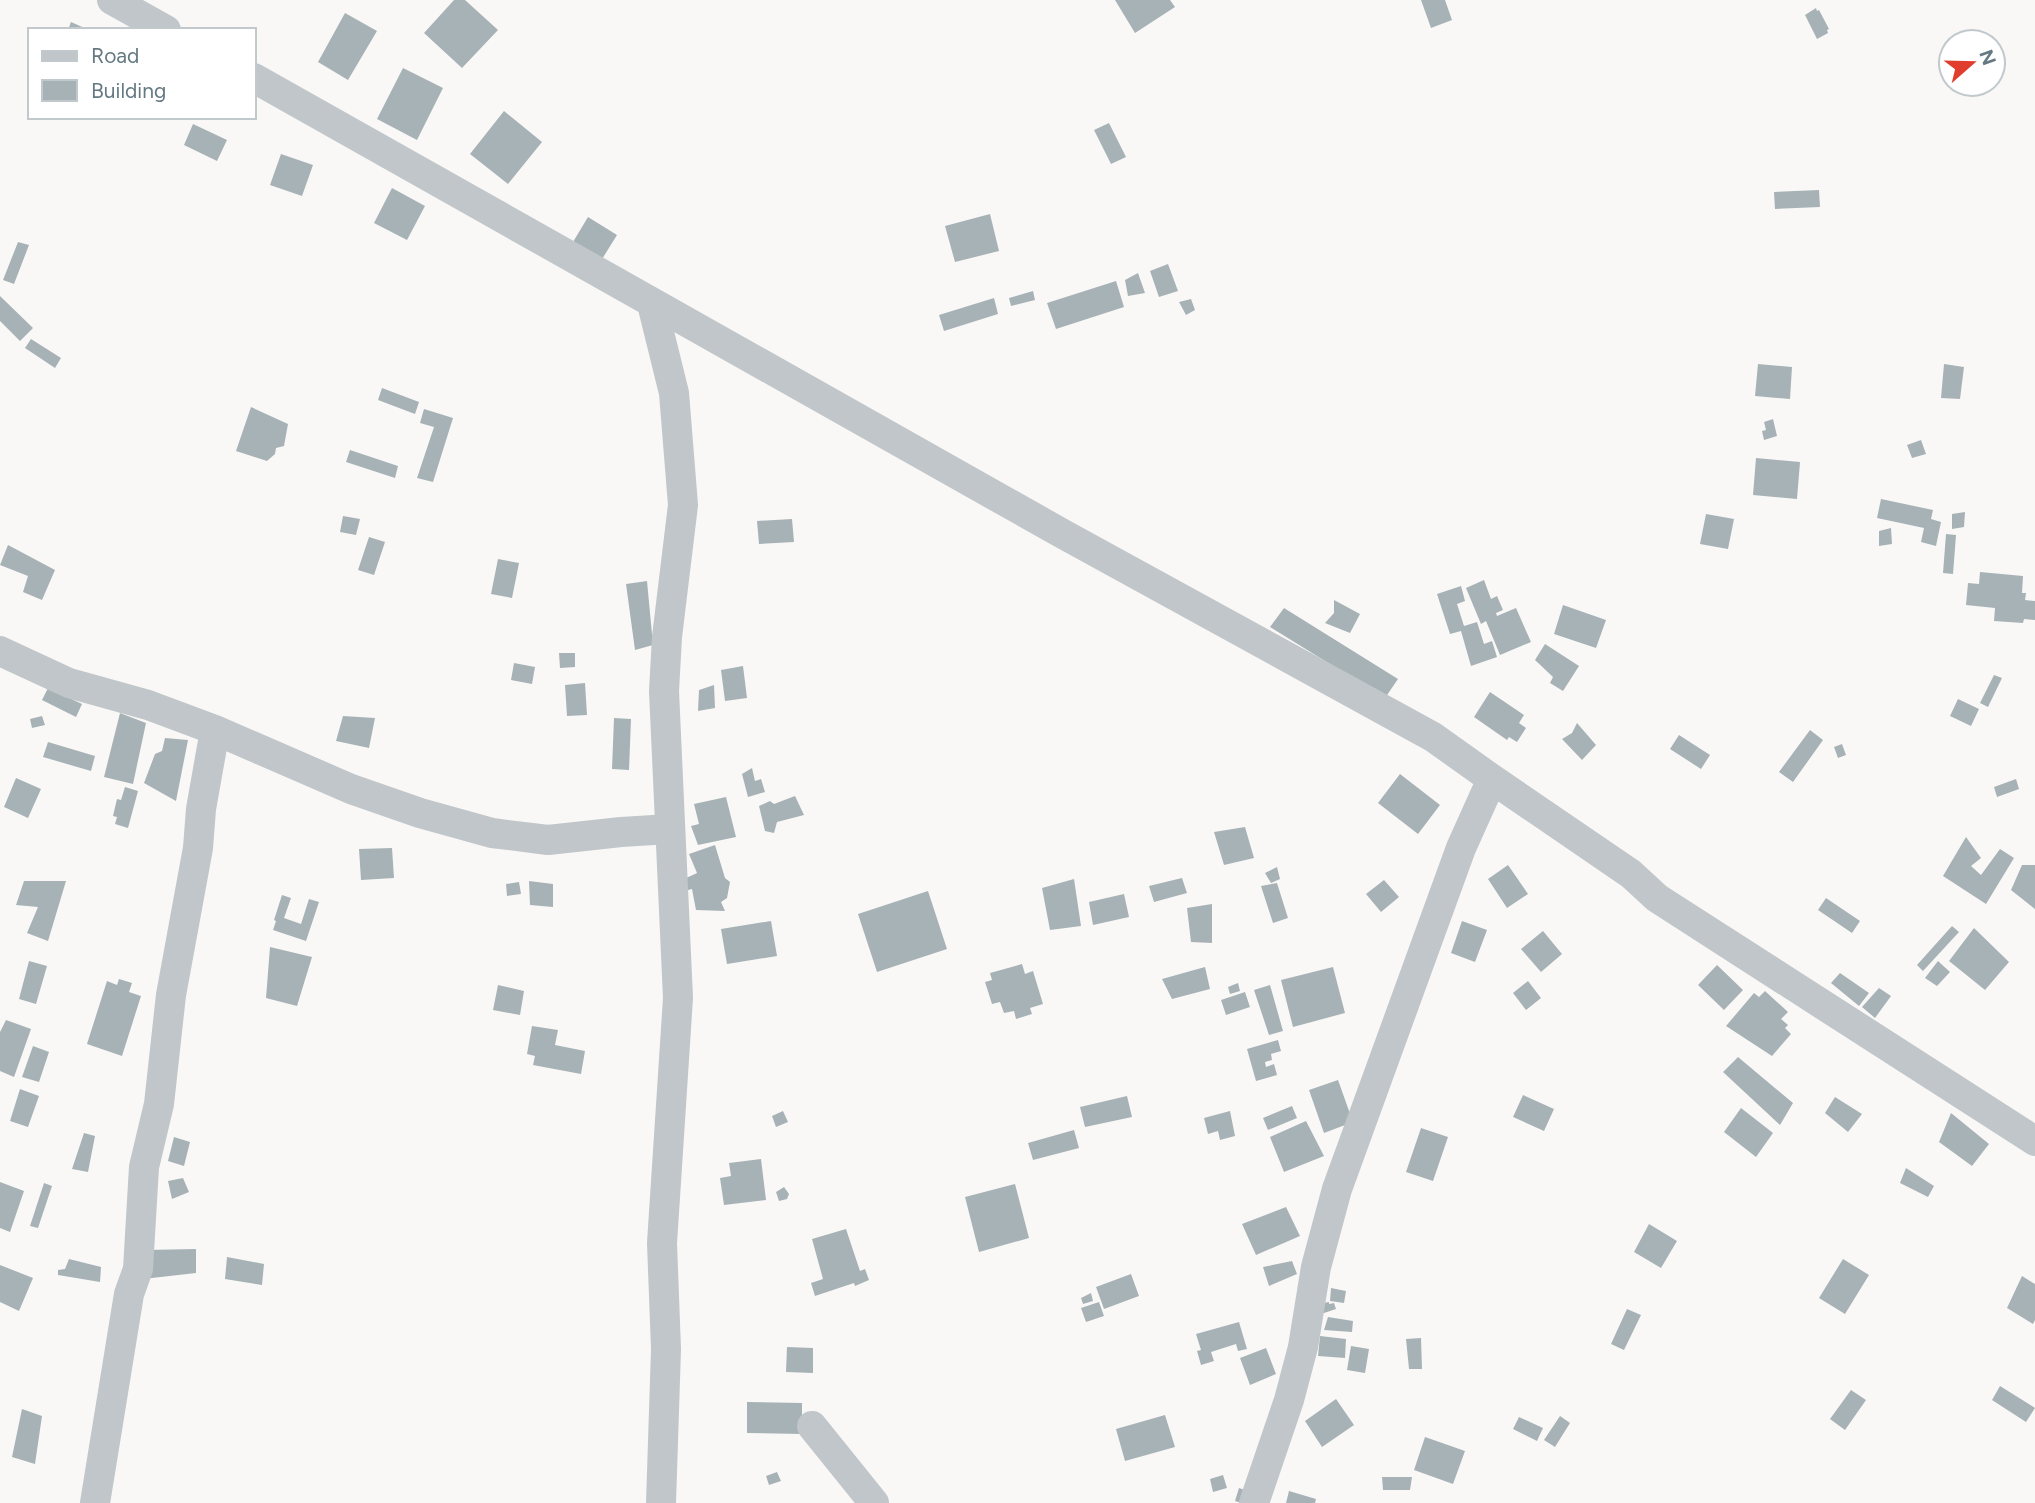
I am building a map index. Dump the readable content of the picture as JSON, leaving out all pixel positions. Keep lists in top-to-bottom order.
{
  "legend": ["Road", "Building"],
  "north": "right"
}
